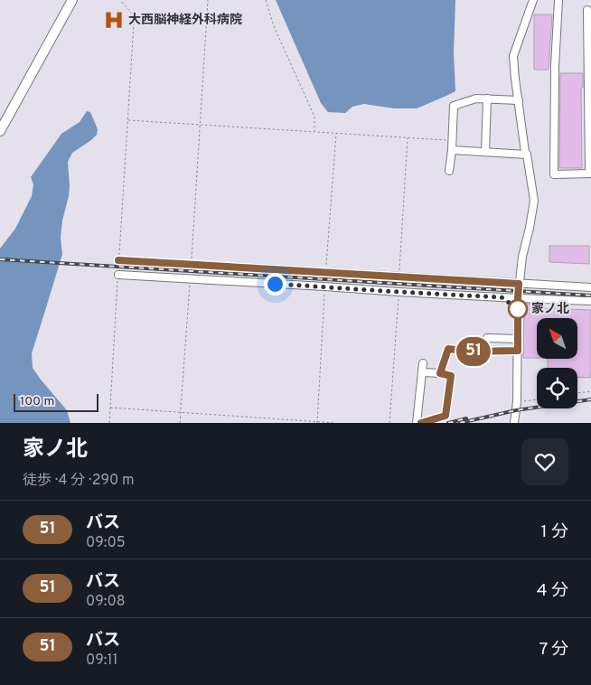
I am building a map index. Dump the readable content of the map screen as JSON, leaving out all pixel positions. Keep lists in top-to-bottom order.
{
  "places": {
    "hospital": ["大西脳神経外科病院"],
    "other": ["家ノ北"]
  },
  "lines": ["bus line 51"],
  "scale_bar": "100 m",
  "north": "top left",
  "page": {
    "on_map": "51",
    "scale": "100 m",
    "heading": ["家ノ北", "徒歩 · 4 分 · 290 m"],
    "list": [
      {
        "mark": "51",
        "name": "バス",
        "note": "09:05",
        "value": "1 分"
      },
      {
        "mark": "51",
        "name": "バス",
        "note": "09:08",
        "value": "4 分"
      },
      {
        "mark": "51",
        "name": "バス",
        "note": "09:11",
        "value": "7 分"
      }
    ]
  }
}
